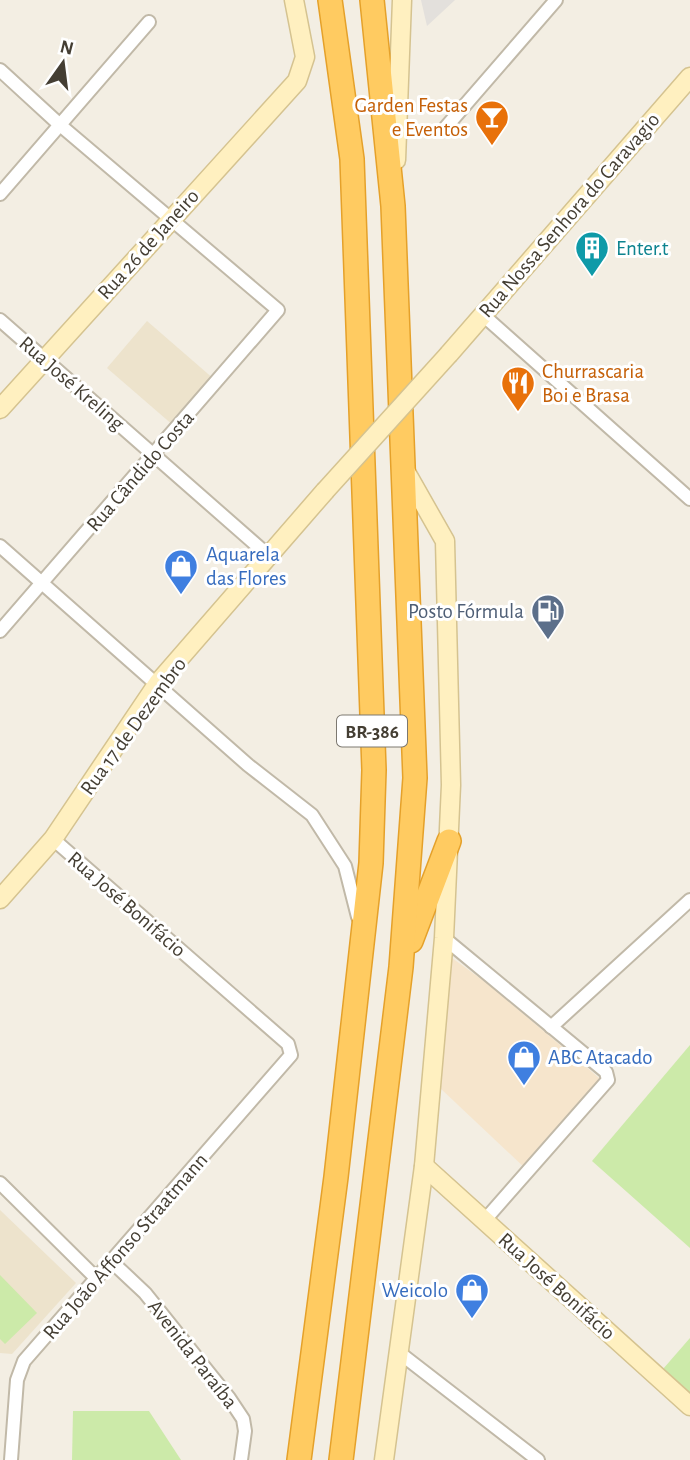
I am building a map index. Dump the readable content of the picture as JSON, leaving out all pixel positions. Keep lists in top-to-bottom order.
{
  "streets": {
    "highway": ["BR-386"],
    "main road": [
      "Rua Nossa Senhora do Caravagio",
      "Rua 26 de Janeiro",
      "Rua 17 de Dezembro",
      "Rua José Bonifácio"
    ],
    "street": [
      "Rua José Kreling",
      "Rua Cândido Costa",
      "Rua João Affonso Straatmann",
      "Avenida Paraíba"
    ]
  },
  "crossings": [
    ["Rua Nossa Senhora do Caravagio", "Rua 17 de Dezembro"],
    ["Rua 26 de Janeiro", "Rua José Kreling"],
    ["Rua 26 de Janeiro", "Rua Cândido Costa"],
    ["Rua José Kreling", "Rua Cândido Costa"],
    ["Rua José Kreling", "Rua 17 de Dezembro"],
    ["Rua 17 de Dezembro", "Rua José Bonifácio"],
    ["Rua José Bonifácio", "Rua João Affonso Straatmann"],
    ["Rua João Affonso Straatmann", "Avenida Paraíba"]
  ],
  "places": {
    "bar": ["Garden Festas e Eventos"],
    "building": ["Enter.t"],
    "restaurant": ["Churrascaria Boi e Brasa"],
    "shop": ["Aquarela das Flores", "ABC Atacado", "Weicolo"],
    "fuel station": ["Posto Fórmula"]
  },
  "north": "top"
}
